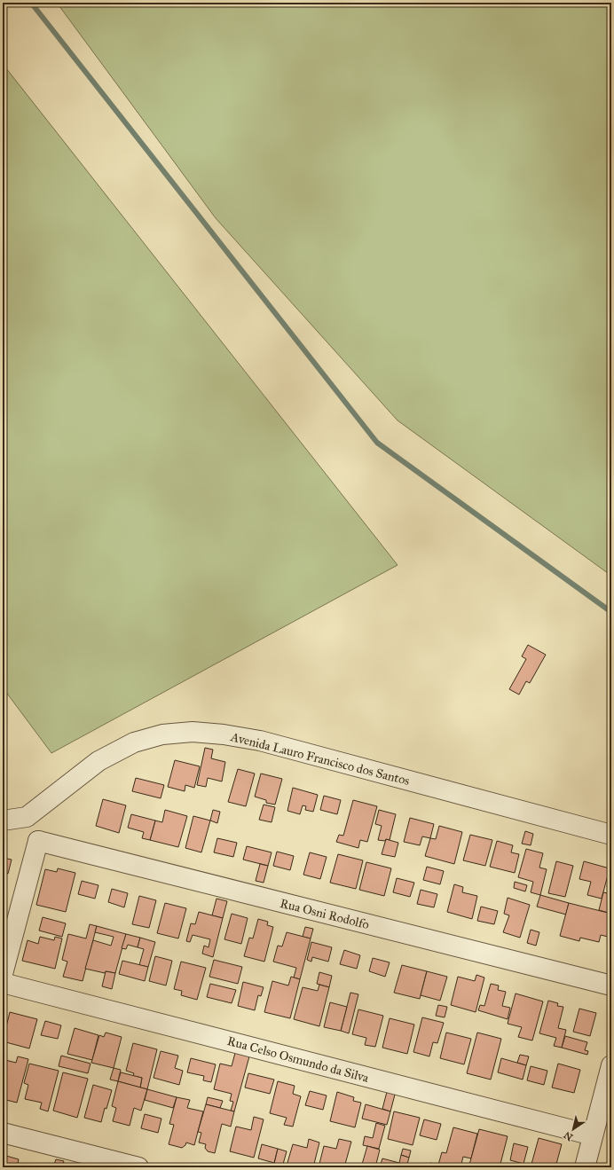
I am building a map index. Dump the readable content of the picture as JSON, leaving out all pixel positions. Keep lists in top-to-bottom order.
{
  "streets": {
    "street": ["Avenida Lauro Francisco dos Santos", "Rua Osni Rodolfo", "Rua Celso Osmundo da Silva"]
  },
  "north": "bottom left"
}
